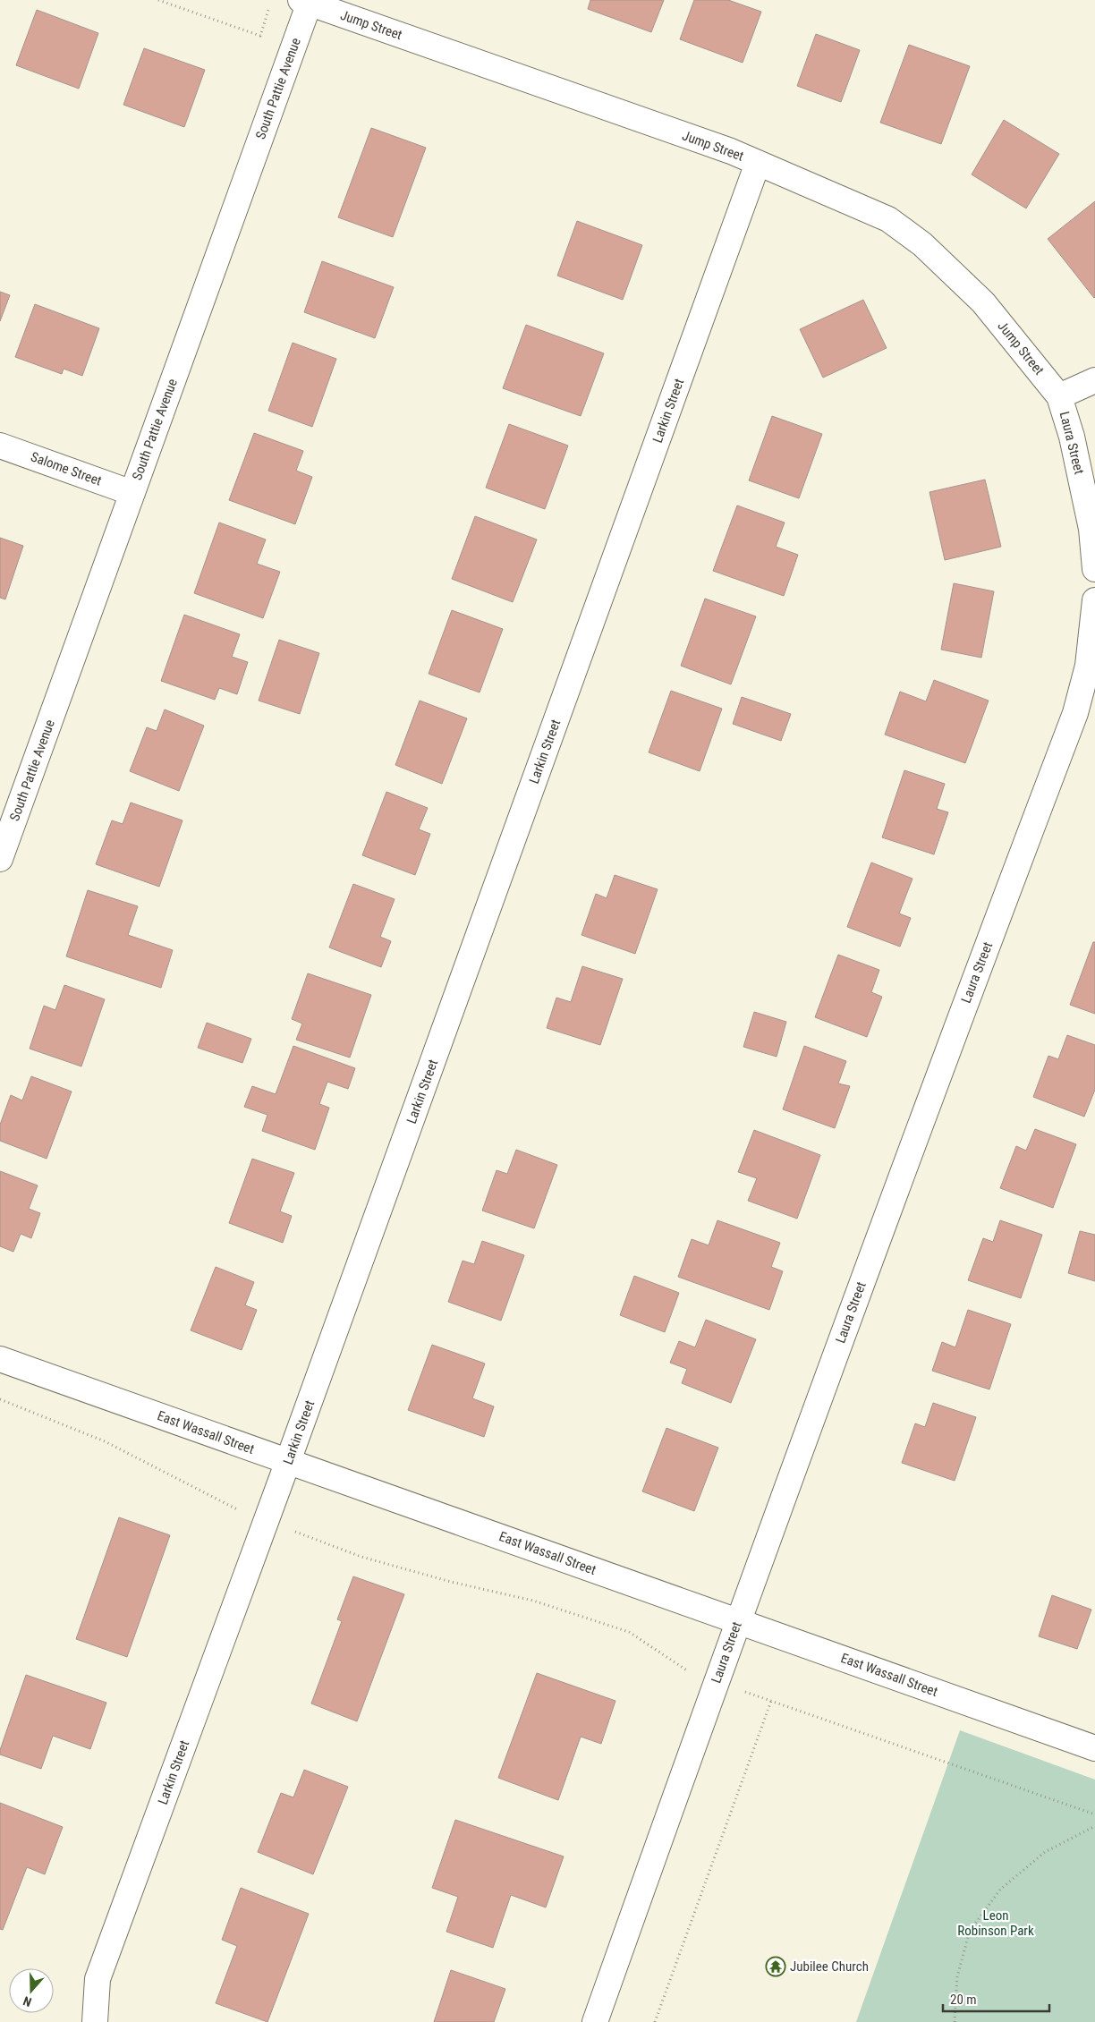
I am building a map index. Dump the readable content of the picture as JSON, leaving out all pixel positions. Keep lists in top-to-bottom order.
{
  "streets": {
    "street": [
      "Jump Street",
      "South Pattie Avenue",
      "Larkin Street",
      "Laura Street",
      "Salome Street",
      "East Wassall Street"
    ]
  },
  "crossings": [
    ["Jump Street", "South Pattie Avenue"],
    ["Jump Street", "Larkin Street"],
    ["Jump Street", "Laura Street"],
    ["South Pattie Avenue", "Salome Street"],
    ["Larkin Street", "East Wassall Street"],
    ["Laura Street", "East Wassall Street"]
  ],
  "parks": ["Leon Robinson Park"],
  "places": {
    "temple": ["Jubilee Church"]
  },
  "scale_bar": "20 m",
  "north": "bottom"
}
